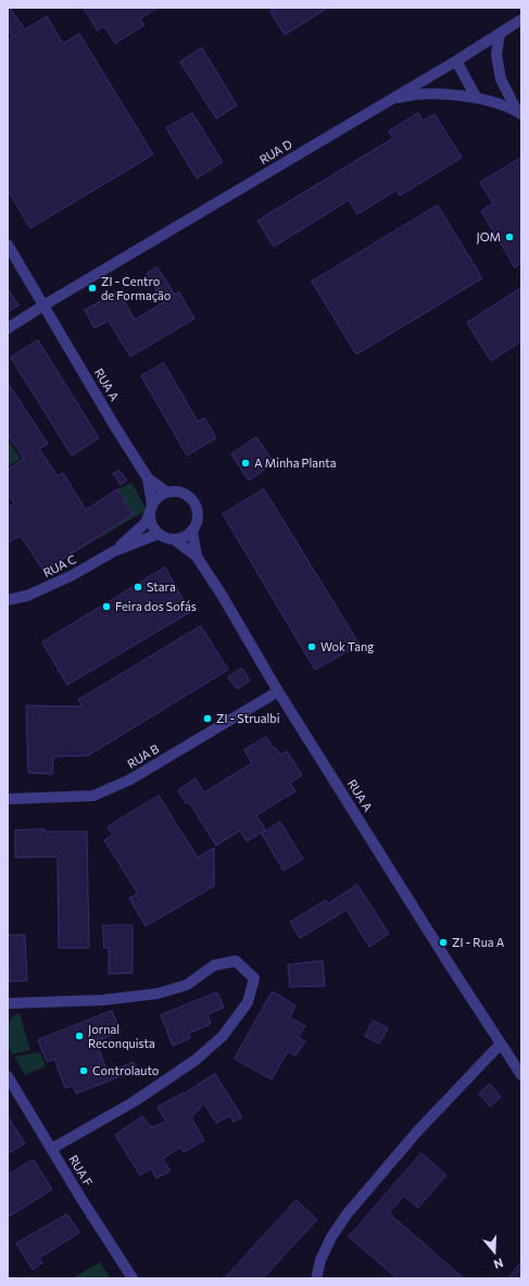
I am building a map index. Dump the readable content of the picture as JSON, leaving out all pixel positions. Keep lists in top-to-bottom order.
{
  "streets": {
    "street": [
      "RUA D",
      "RUA A",
      "RUA C",
      "RUA B",
      "RUA F"
    ]
  },
  "crossings": [
    ["RUA D", "RUA A"],
    ["RUA A", "RUA C"],
    ["RUA A", "RUA B"]
  ],
  "places": [
    "JOM",
    "ZI - Centro de Formação",
    "A Minha Planta",
    "Stara",
    "Feira dos Sofás",
    "Wok Tang",
    "ZI - Strualbi",
    "ZI - Rua A",
    "Jornal Reconquista",
    "Controlauto"
  ],
  "north": "bottom"
}
